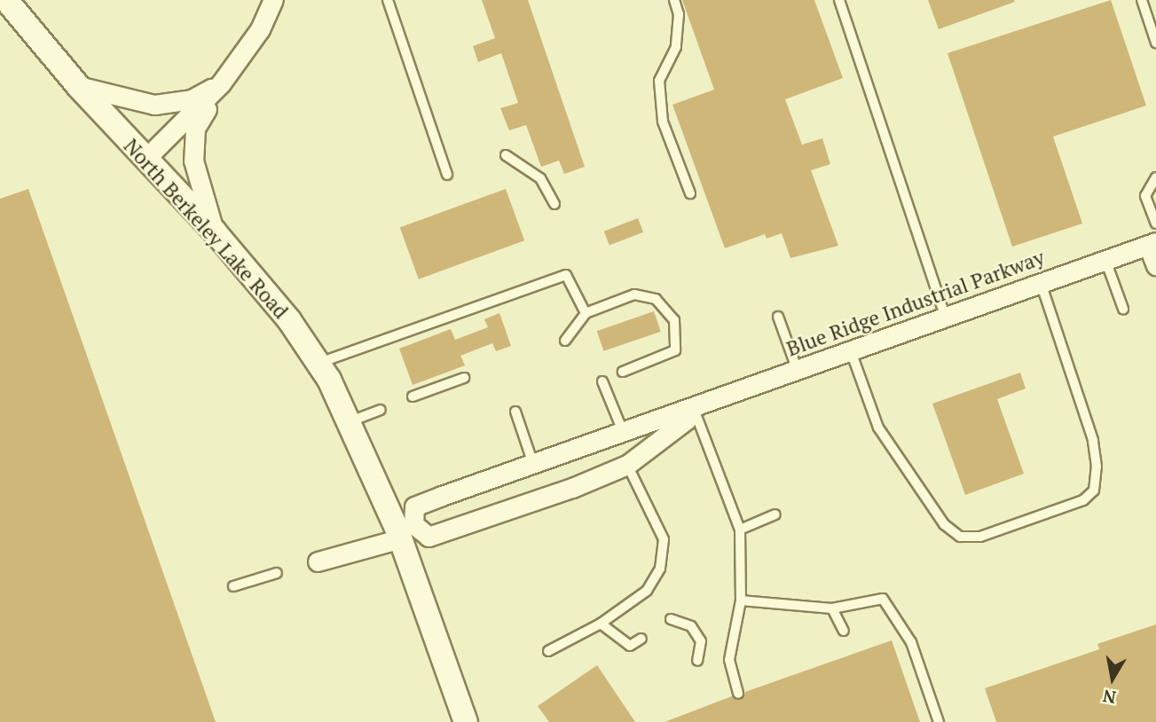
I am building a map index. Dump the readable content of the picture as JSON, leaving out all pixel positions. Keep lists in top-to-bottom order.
{
  "streets": {
    "street": ["North Berkeley Lake Road", "Blue Ridge Industrial Parkway"]
  },
  "crossings": [
    ["North Berkeley Lake Road", "Blue Ridge Industrial Parkway"]
  ],
  "north": "bottom"
}
